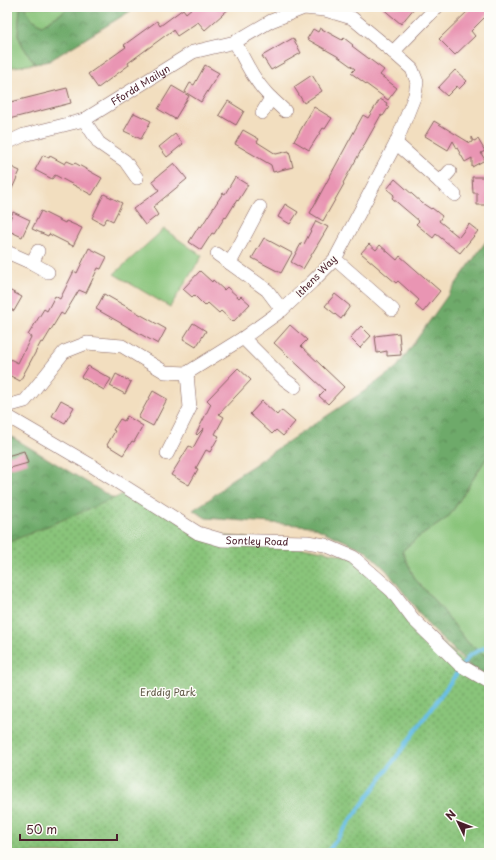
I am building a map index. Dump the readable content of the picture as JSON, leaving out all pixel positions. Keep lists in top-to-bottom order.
{
  "streets": {
    "street": ["Ffordd Mailyn", "Ithens Way", "Sontley Road"]
  },
  "crossings": [
    ["Ffordd Mailyn", "Ithens Way"]
  ],
  "parks": ["Erddig Park"],
  "scale_bar": "50 m",
  "north": "top left"
}
